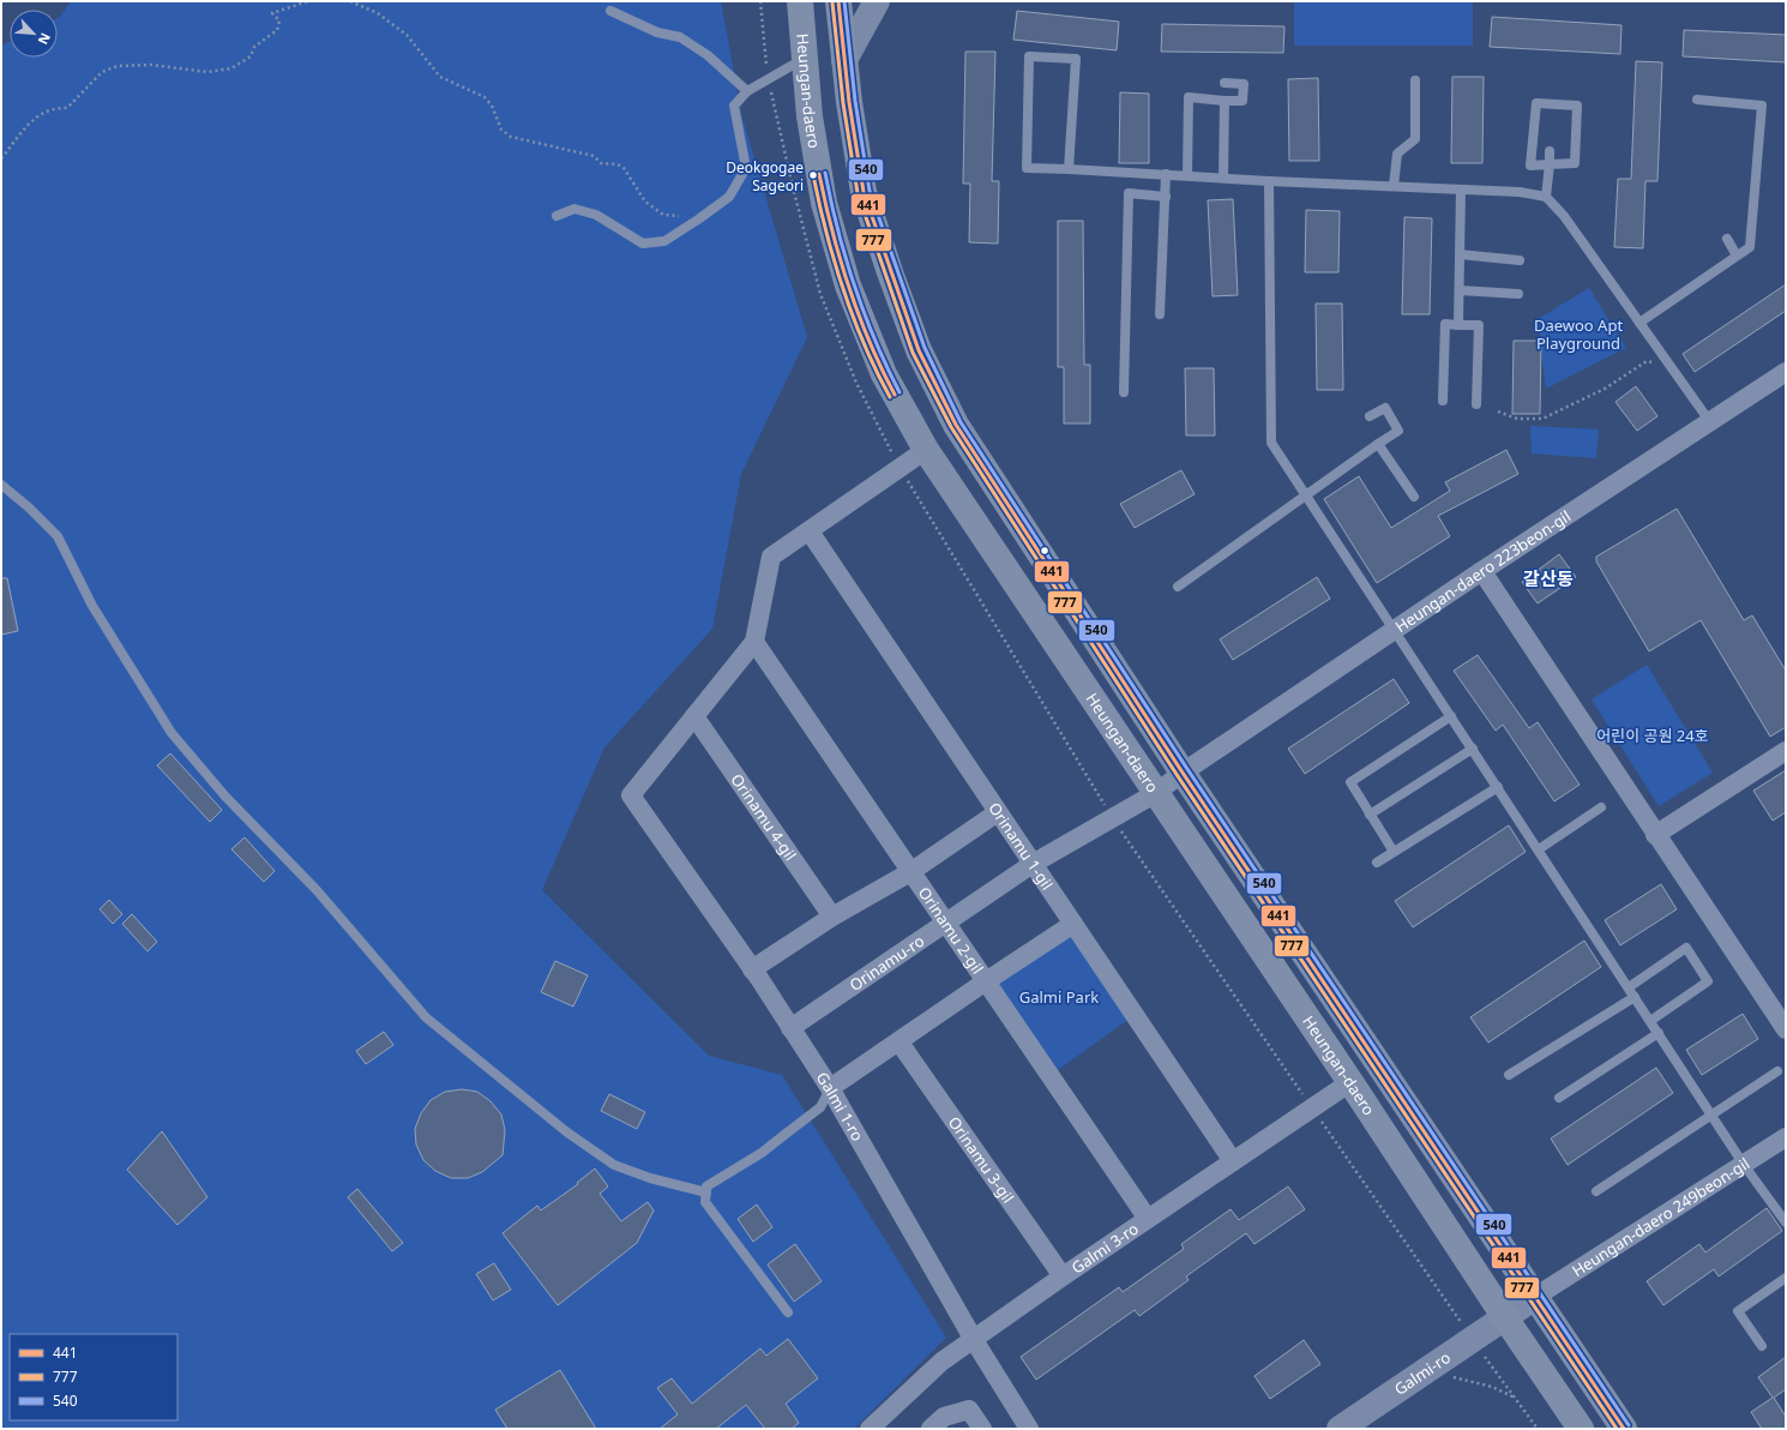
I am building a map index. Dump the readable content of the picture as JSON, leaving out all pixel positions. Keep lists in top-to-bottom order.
{
  "streets": {
    "main road": ["Heungan-daero"],
    "street": [
      "Heungan-daero 223beon-gil",
      "Orinamu 4-gil",
      "Orinamu 1-gil",
      "Orinamu 2-gil",
      "Orinamu-ro",
      "Galmi 1-ro",
      "Orinamu 3-gil",
      "Heungan-daero 249beon-gil",
      "Galmi 3-ro",
      "Galmi-ro"
    ]
  },
  "crossings": [
    ["Heungan-daero", "Heungan-daero 223beon-gil"],
    ["Heungan-daero", "Orinamu-ro"],
    ["Heungan-daero", "Galmi 3-ro"],
    ["Heungan-daero", "Galmi-ro"],
    ["Heungan-daero 223beon-gil", "Orinamu-ro"],
    ["Orinamu 4-gil", "Galmi 1-ro"],
    ["Orinamu 1-gil", "Orinamu-ro"],
    ["Orinamu 1-gil", "Galmi 3-ro"],
    ["Orinamu 2-gil", "Orinamu-ro"],
    ["Orinamu 2-gil", "Galmi 3-ro"],
    ["Orinamu-ro", "Galmi 1-ro"],
    ["Galmi 1-ro", "Galmi 3-ro"],
    ["Orinamu 3-gil", "Galmi 3-ro"],
    ["Heungan-daero 249beon-gil", "Galmi-ro"]
  ],
  "districts": ["갈산동"],
  "parks": ["Daewoo Apt Playground", "어린이 공원 24호", "Galmi Park"],
  "places": ["Deokgogae Sageori"],
  "lines": ["transit line 441", "transit line 540", "transit line 777"],
  "legend": ["441", "777", "540"],
  "north": "bottom right"
}
